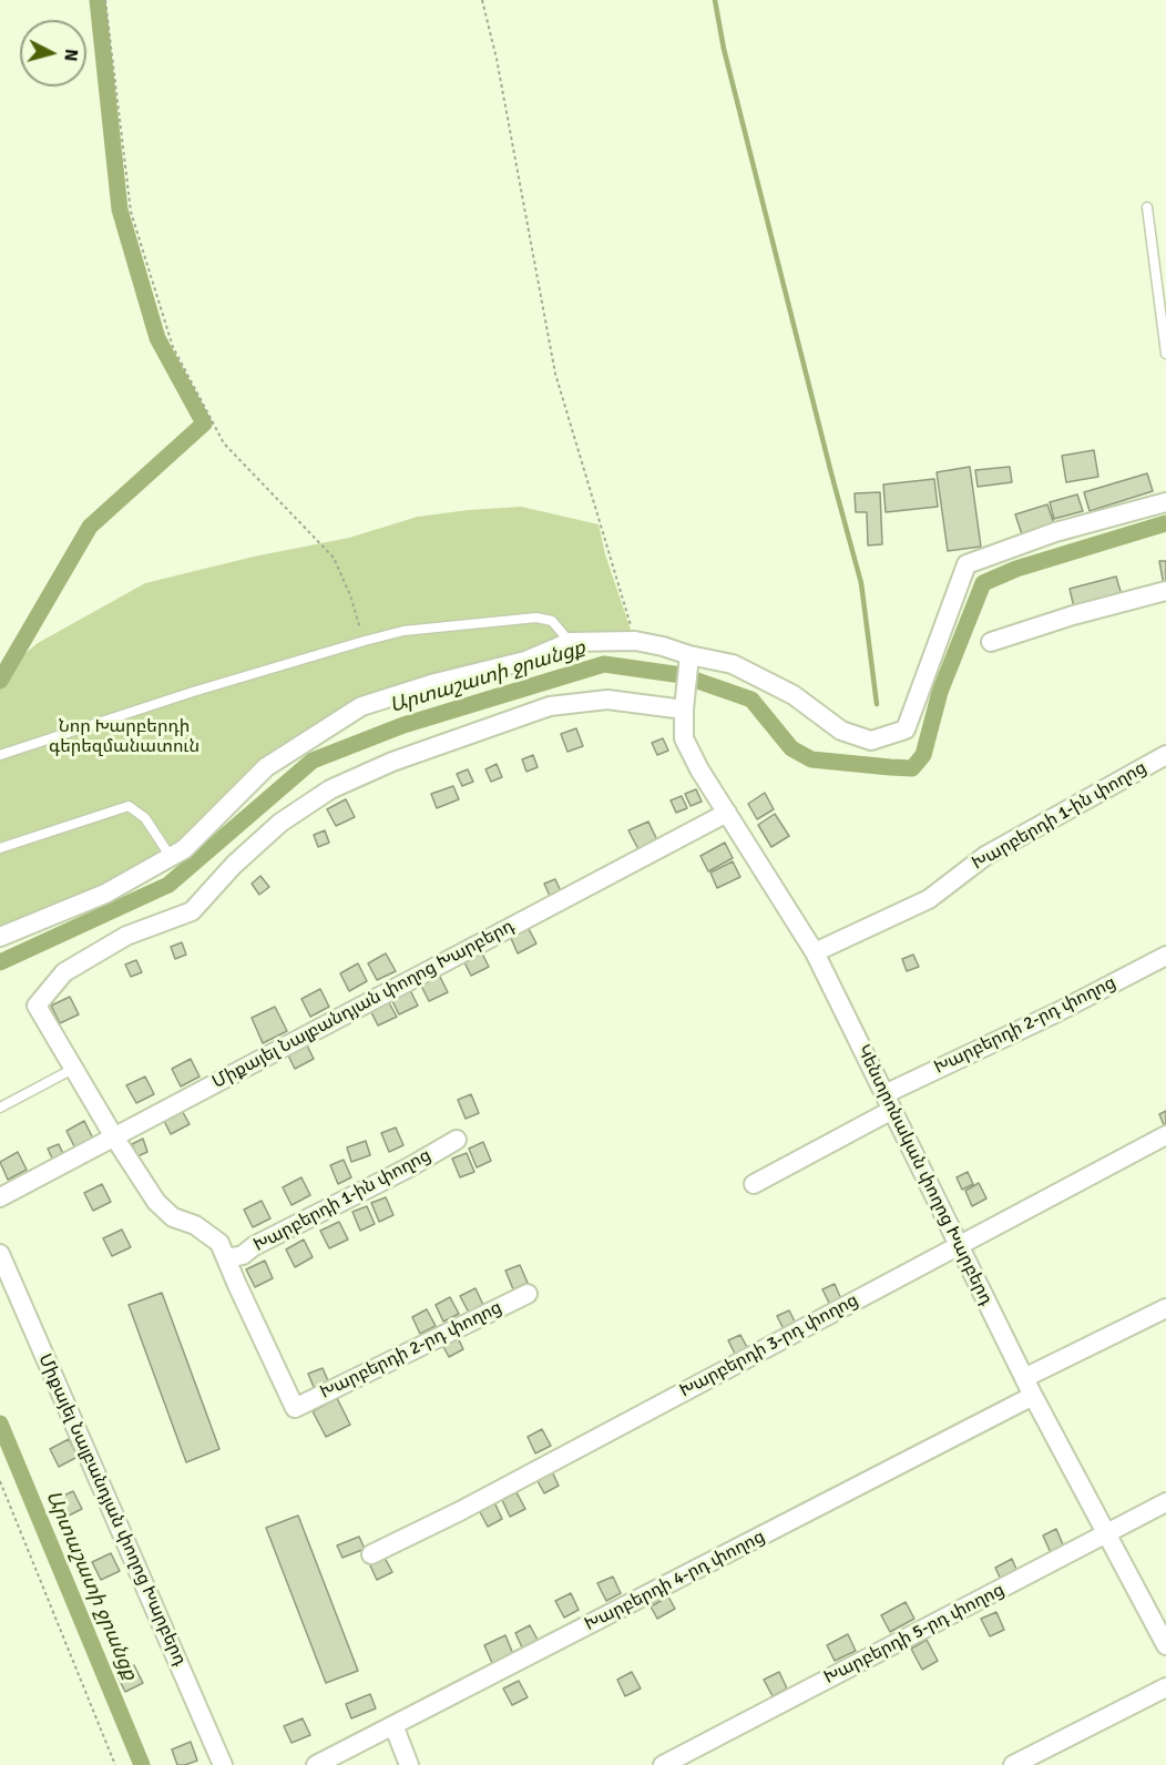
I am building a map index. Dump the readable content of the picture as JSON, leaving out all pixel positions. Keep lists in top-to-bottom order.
{
  "streets": {
    "street": [
      "Խարբերդի 1-ին փողոց",
      "Միքայել Նալբանդյան փողոց Խարբերդ",
      "Խարբերդի 2-րդ փողոց",
      "Կենտրոնական փողոց Խարբերդ",
      "Խարբերդի 3-րդ փողոց",
      "Խարբերդի 4-րդ փողոց",
      "Խարբերդի 5-րդ փողոց"
    ]
  },
  "crossings": [
    ["Խարբերդի 1-ին փողոց", "Խարբերդի 2-րդ փողոց"],
    ["Խարբերդի 1-ին փողոց", "Կենտրոնական փողոց Խարբերդ"],
    ["Միքայել Նալբանդյան փողոց Խարբերդ", "Կենտրոնական փողոց Խարբերդ"],
    ["Խարբերդի 2-րդ փողոց", "Կենտրոնական փողոց Խարբերդ"],
    ["Կենտրոնական փողոց Խարբերդ", "Խարբերդի 3-րդ փողոց"],
    ["Կենտրոնական փողոց Խարբերդ", "Խարբերդի 4-րդ փողոց"],
    ["Կենտրոնական փողոց Խարբերդ", "Խարբերդի 5-րդ փողոց"]
  ],
  "water": ["Արտաշատի ջրանցք"],
  "parks": ["Նոր Խարբերդի գերեզմանատուն"],
  "north": "right"
}
